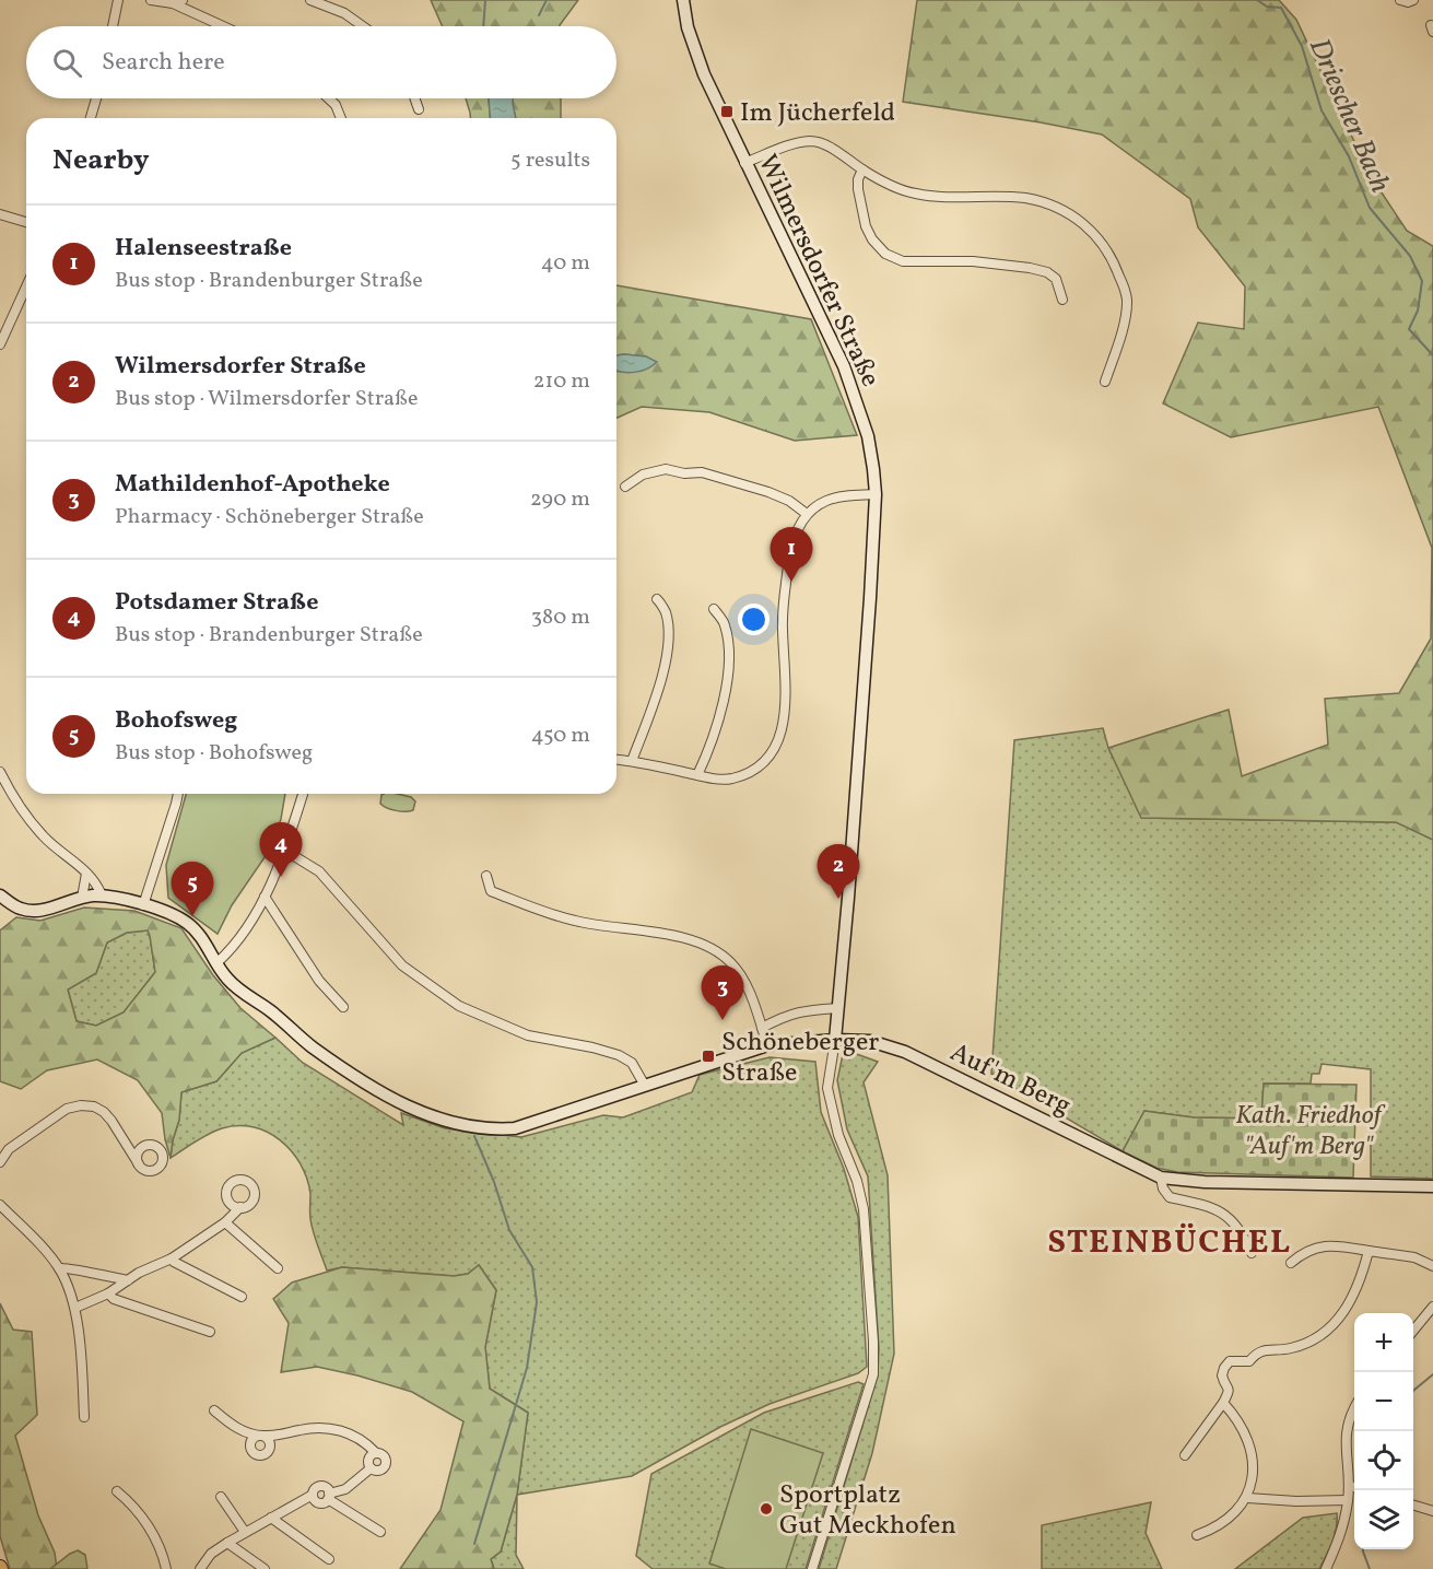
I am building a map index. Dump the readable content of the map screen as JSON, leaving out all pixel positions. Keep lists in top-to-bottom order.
{
  "streets": {
    "street": ["Wilmersdorfer Straße", "Auf'm Berg"]
  },
  "crossings": [
    ["Wilmersdorfer Straße", "Auf'm Berg"]
  ],
  "districts": ["STEINBÜCHEL"],
  "water": ["Driescher Bach"],
  "parks": ["Kath. Friedhof \"Auf'm Berg\""],
  "places": {
    "transit": ["Im Jücherfeld", "Schöneberger Straße"],
    "other": ["Sportplatz Gut Meckhofen"]
  },
  "page": {
    "search": "Search here",
    "heading": ["Nearby", "5 results"],
    "list": [
      {
        "mark": "1",
        "name": "Halenseestraße",
        "note": "Bus stop · Brandenburger Straße",
        "value": "40 m"
      },
      {
        "mark": "2",
        "name": "Wilmersdorfer Straße",
        "note": "Bus stop · Wilmersdorfer Straße",
        "value": "210 m"
      },
      {
        "mark": "3",
        "name": "Mathildenhof-Apotheke",
        "note": "Pharmacy · Schöneberger Straße",
        "value": "290 m"
      },
      {
        "mark": "4",
        "name": "Potsdamer Straße",
        "note": "Bus stop · Brandenburger Straße",
        "value": "380 m"
      },
      {
        "mark": "5",
        "name": "Bohofsweg",
        "note": "Bus stop · Bohofsweg",
        "value": "450 m"
      }
    ],
    "pins": [
      "1",
      "4",
      "2",
      "5",
      "3"
    ],
    "map_buttons": ["+", "−"]
  }
}
